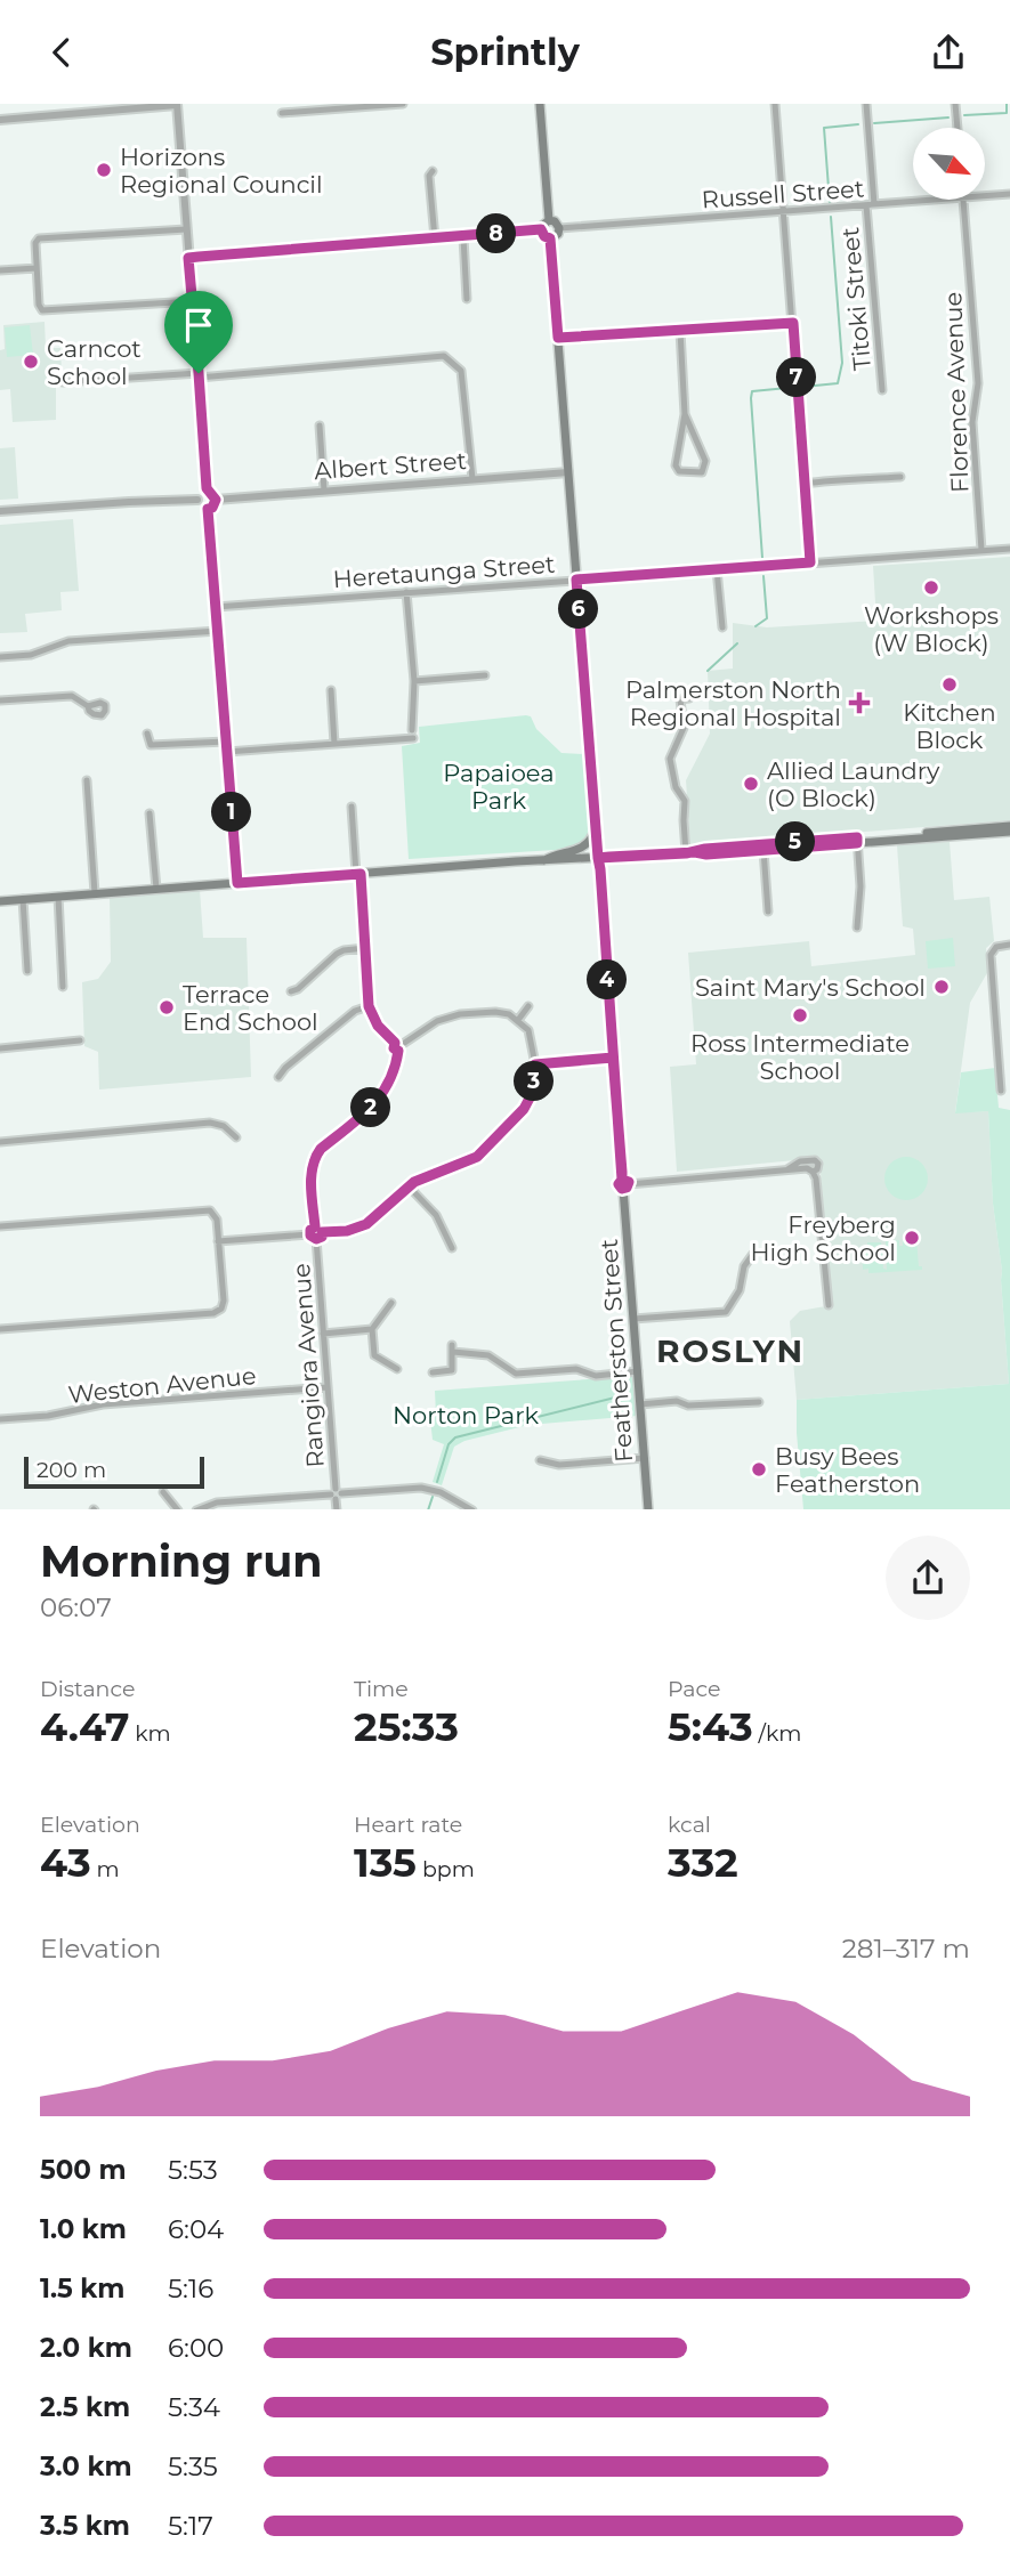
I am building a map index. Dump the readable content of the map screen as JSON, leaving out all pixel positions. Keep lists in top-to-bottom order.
{
  "streets": {
    "main road": ["Featherston Street"],
    "street": [
      "Russell Street",
      "Titoki Street",
      "Florence Avenue",
      "Albert Street",
      "Heretaunga Street",
      "Rangiora Avenue",
      "Weston Avenue"
    ]
  },
  "crossings": [
    ["Russell Street", "Titoki Street"],
    ["Russell Street", "Featherston Street"],
    ["Florence Avenue", "Heretaunga Street"],
    ["Albert Street", "Featherston Street"],
    ["Heretaunga Street", "Featherston Street"],
    ["Rangiora Avenue", "Weston Avenue"]
  ],
  "districts": ["ROSLYN"],
  "parks": ["Papaioea Park", "Norton Park"],
  "places": {
    "other": [
      "Horizons Regional Council",
      "Carncot School",
      "Workshops (W Block)",
      "Kitchen Block",
      "Allied Laundry (O Block)",
      "Saint Mary's School",
      "Terrace End School",
      "Ross Intermediate School",
      "Freyberg High School",
      "Busy Bees Featherston"
    ],
    "health": ["Palmerston North Regional Hospital"]
  },
  "scale_bar": "200 m",
  "north": "bottom right",
  "page": {
    "header": "Sprintly",
    "pins": [
      "8",
      "7",
      "6",
      "1",
      "5",
      "4",
      "3",
      "2"
    ],
    "scale": "200 m",
    "heading": ["Morning run", "06:07"],
    "stats": [
      ["Distance", "4.47 km"],
      ["Time", "25:33"],
      ["Pace", "5:43 /km"],
      ["Elevation", "43 m"],
      ["Heart rate", "135 bpm"],
      ["kcal", "332"]
    ],
    "chart": ["Elevation", "281–317 m"],
    "list": [
      {
        "name": "500 m",
        "note": "5:53"
      },
      {
        "name": "1.0 km",
        "note": "6:04"
      },
      {
        "name": "1.5 km",
        "note": "5:16"
      },
      {
        "name": "2.0 km",
        "note": "6:00"
      },
      {
        "name": "2.5 km",
        "note": "5:34"
      },
      {
        "name": "3.0 km",
        "note": "5:35"
      },
      {
        "name": "3.5 km",
        "note": "5:17"
      }
    ]
  }
}
